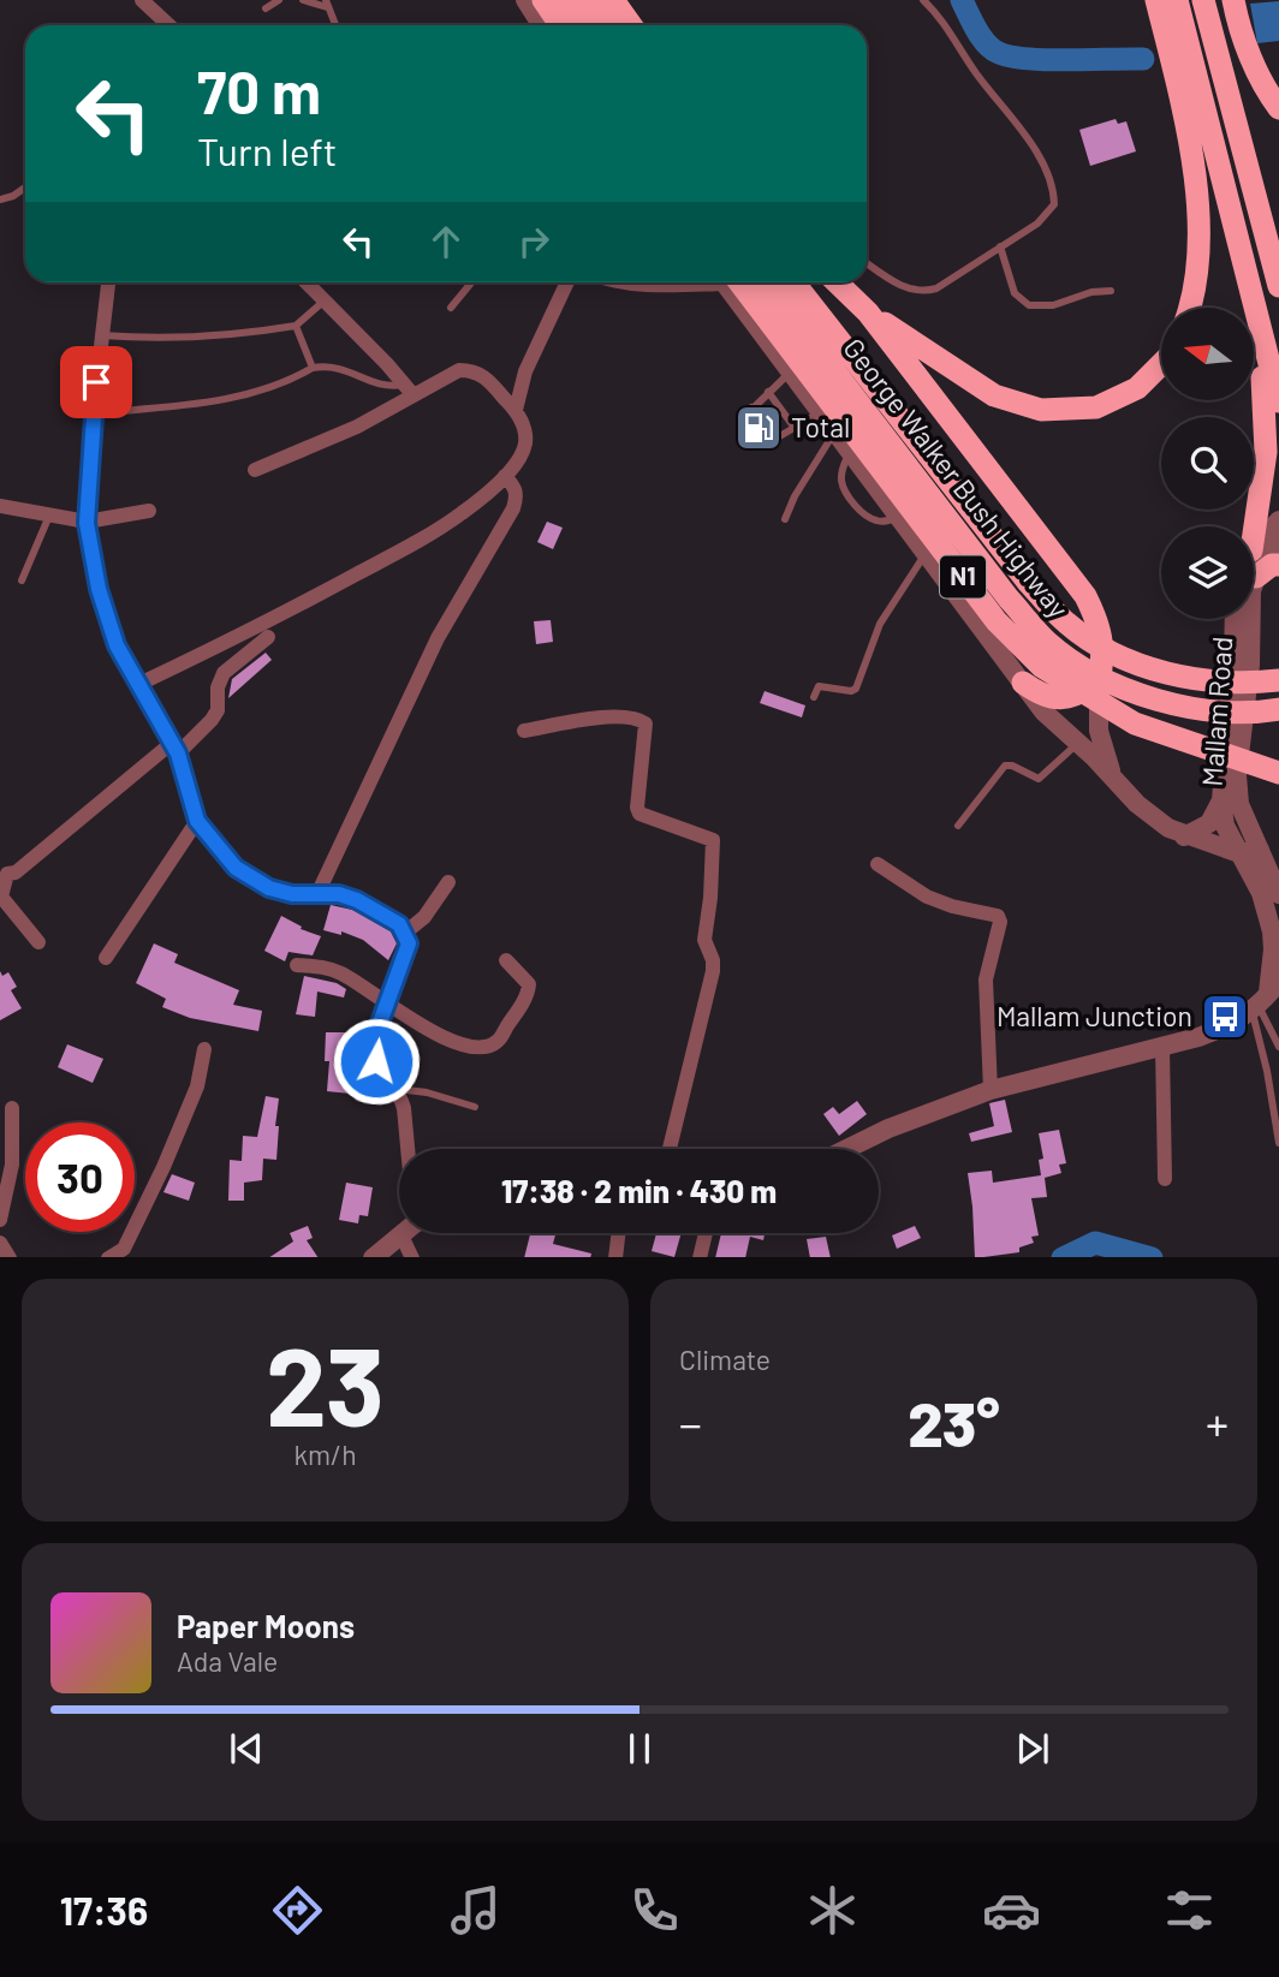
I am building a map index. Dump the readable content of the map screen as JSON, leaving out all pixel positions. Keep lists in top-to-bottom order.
{
  "streets": {
    "highway": ["George Walker Bush Highway", "N1"],
    "street": ["Mallam Road"]
  },
  "places": {
    "fuel station": ["Total"],
    "bus stop": ["Mallam Junction"]
  },
  "north": "left",
  "page": {
    "turn": ["70 m", "Turn left"],
    "limit": "30",
    "trip": "17:38 · 2 min · 430 m",
    "tile": [
      ["23", "km/h"],
      "Climate"
    ],
    "heat": ["−", "23°", "+"],
    "song": ["Paper Moons", "Ada Vale"],
    "tabs": "17:36"
  }
}
